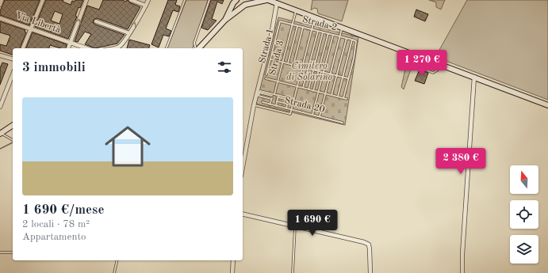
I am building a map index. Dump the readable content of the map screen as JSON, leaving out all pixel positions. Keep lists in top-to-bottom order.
{
  "streets": {
    "street": ["Via Libertà"],
    "lane": [
      "Strada 2",
      "Strada 1",
      "Strada 3",
      "Strada 20"
    ]
  },
  "crossings": [
    ["Strada 2", "Strada 1"],
    ["Strada 2", "Strada 3"],
    ["Strada 3", "Strada 20"]
  ],
  "parks": ["Cimitero di Solarino"],
  "north": "top",
  "page": {
    "heading": "3 immobili",
    "price": ["1 270 €", "2 380 €", "1 690 €"],
    "list": [
      {
        "name": "1 690 €/mese",
        "note": "2 locali · 78 m² · Appartamento"
      }
    ]
  }
}
